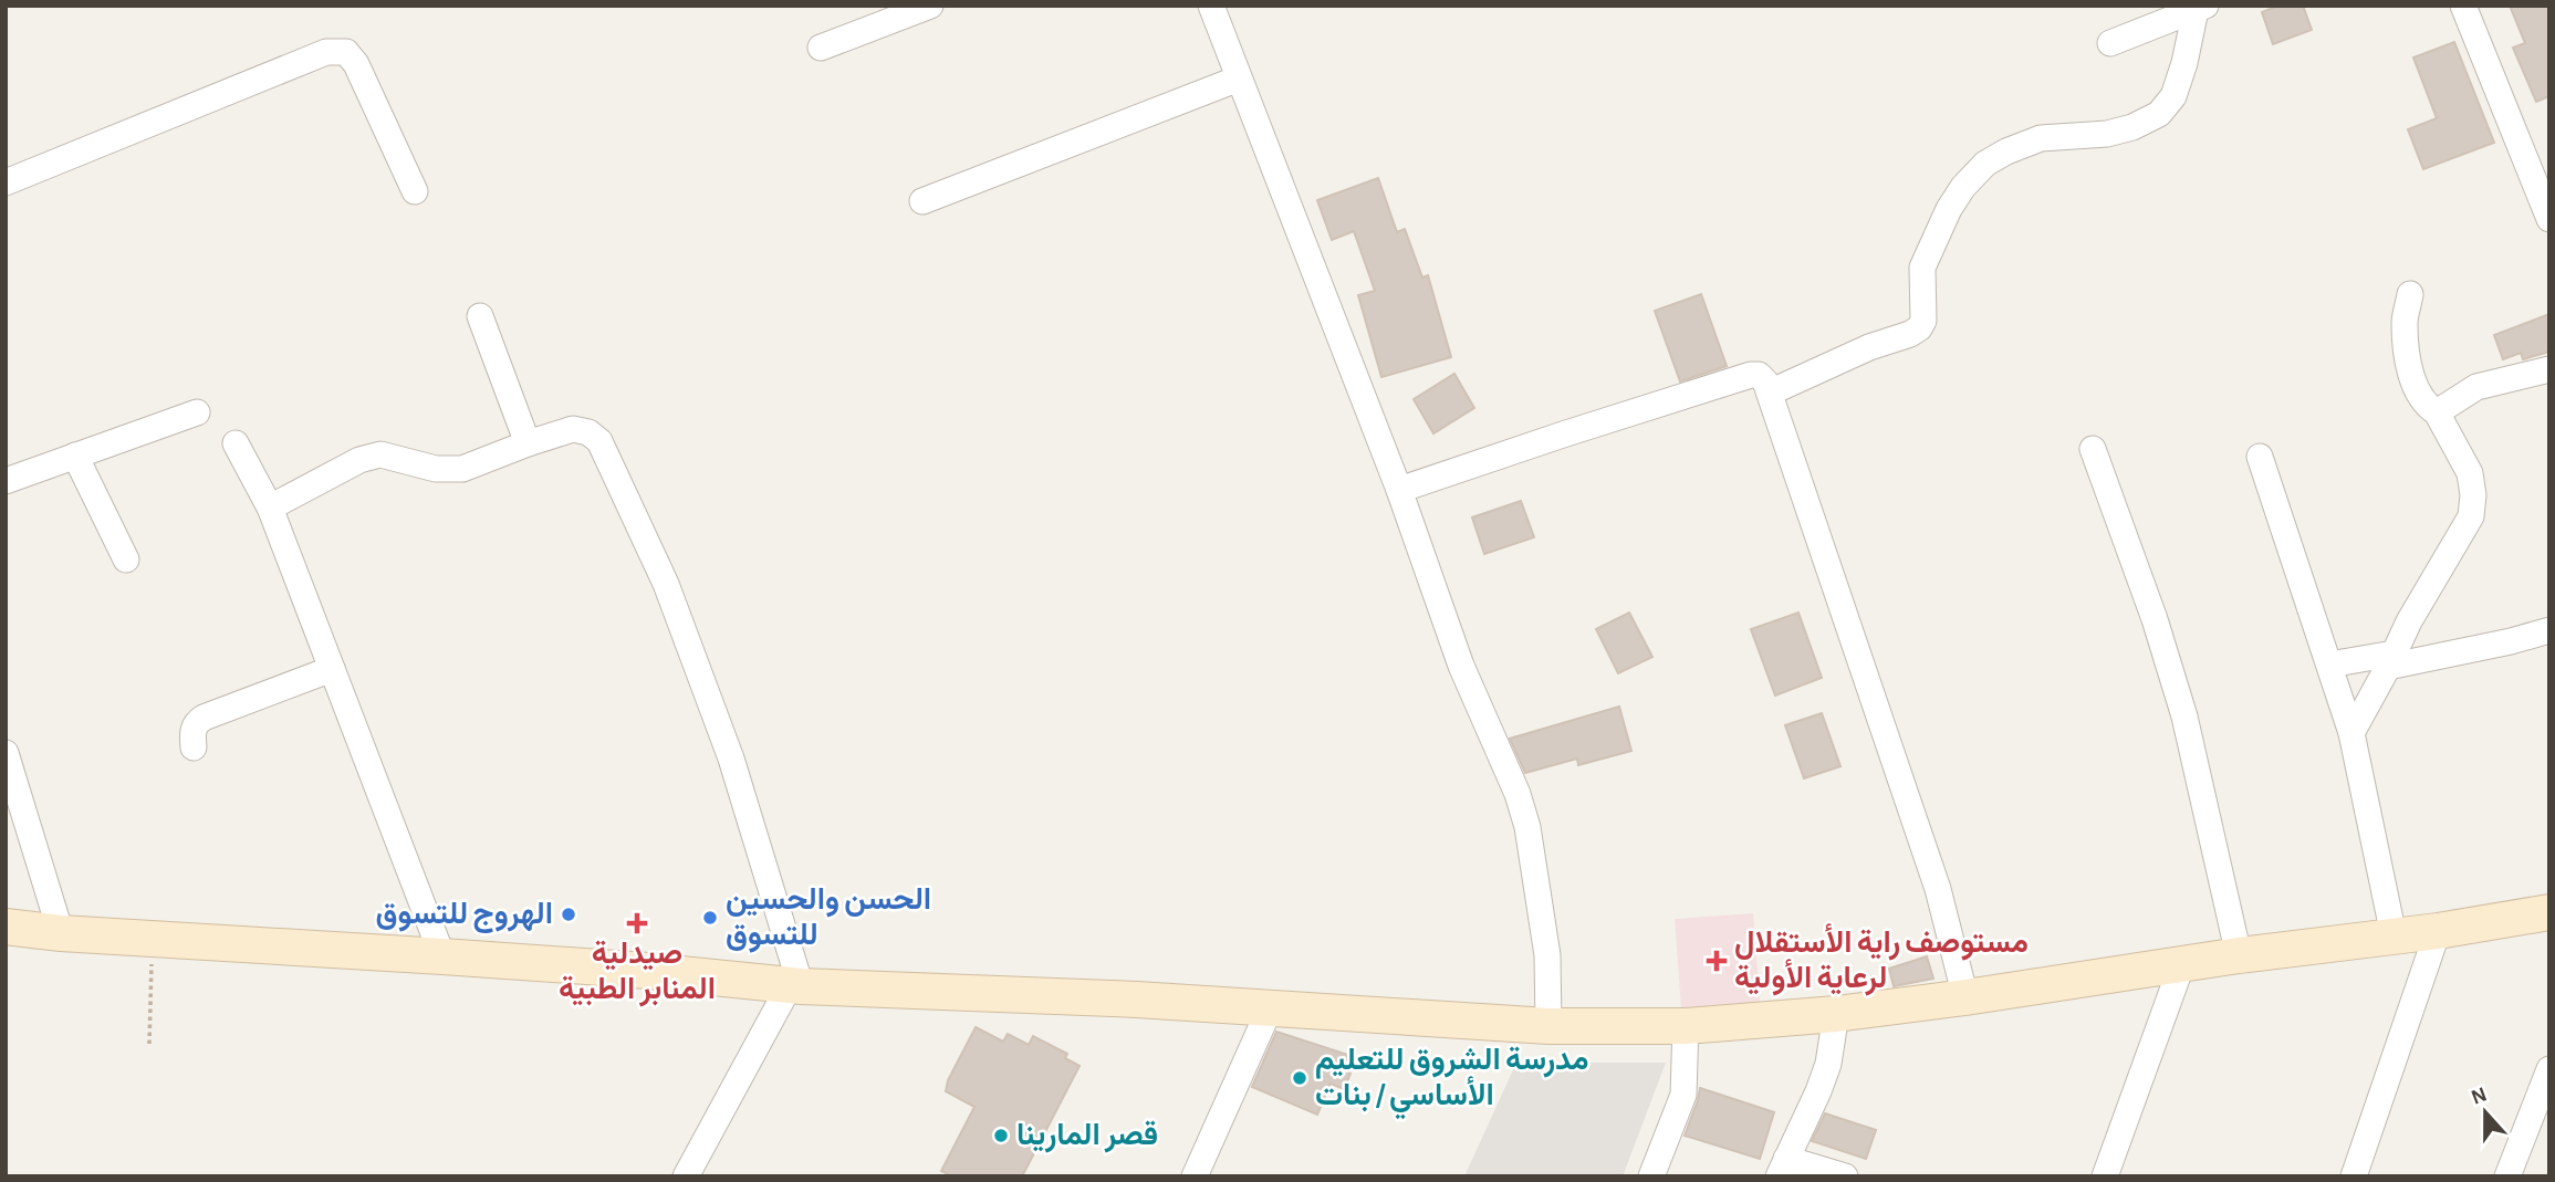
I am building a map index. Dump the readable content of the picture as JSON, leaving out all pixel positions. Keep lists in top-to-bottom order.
{
  "places": {
    "other": [
      "الهروج للتسوق",
      "الحسن والحسين للتسوق",
      "مدرسة الشروق للتعليم الأساسي / بنات",
      "قصر المارينا"
    ],
    "health": ["صيدلية المنابر الطبية", "مستوصف راية الأستقلال لرعاية الأولية"]
  },
  "north": "top"
}
